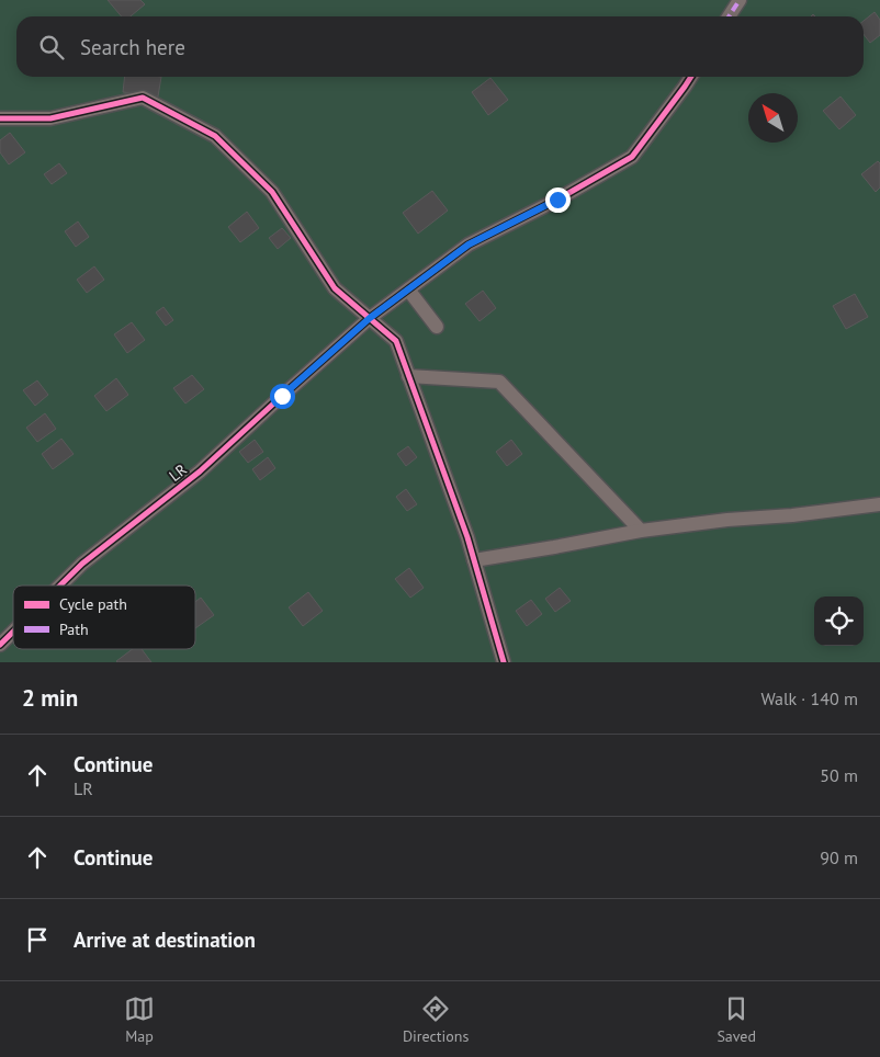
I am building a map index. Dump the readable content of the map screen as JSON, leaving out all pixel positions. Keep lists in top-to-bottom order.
{
  "streets": {
    "street": ["LR"]
  },
  "legend": ["Cycle path", "Path"],
  "north": "top left",
  "page": {
    "search": "Search here",
    "heading": ["2 min", "Walk · 140 m"],
    "list": [
      ["Continue", "LR", "50 m"],
      ["Continue", "90 m"],
      "Arrive at destination"
    ],
    "nav": ["Map", "Directions", "Saved"]
  }
}
